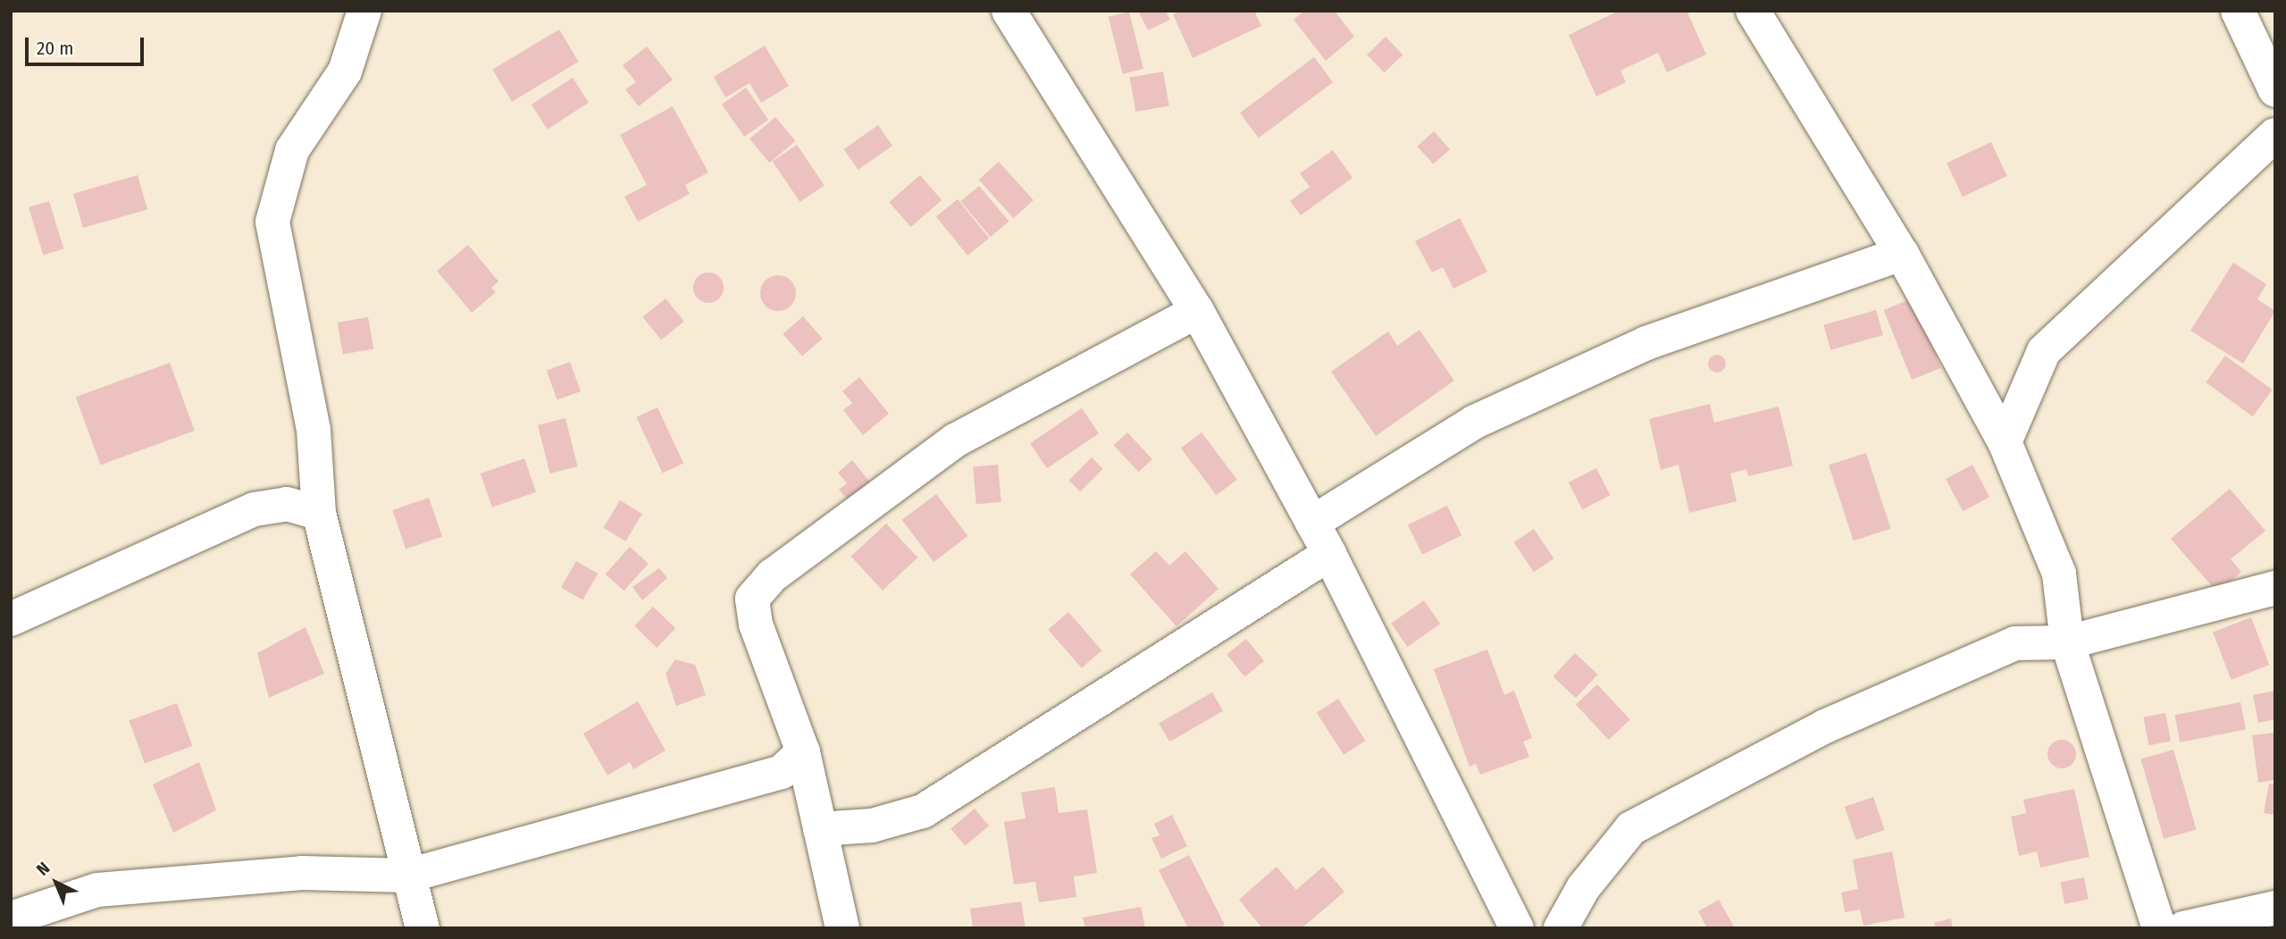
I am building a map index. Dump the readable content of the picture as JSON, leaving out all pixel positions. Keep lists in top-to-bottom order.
{
  "scale_bar": "20 m",
  "north": "top left"
}
